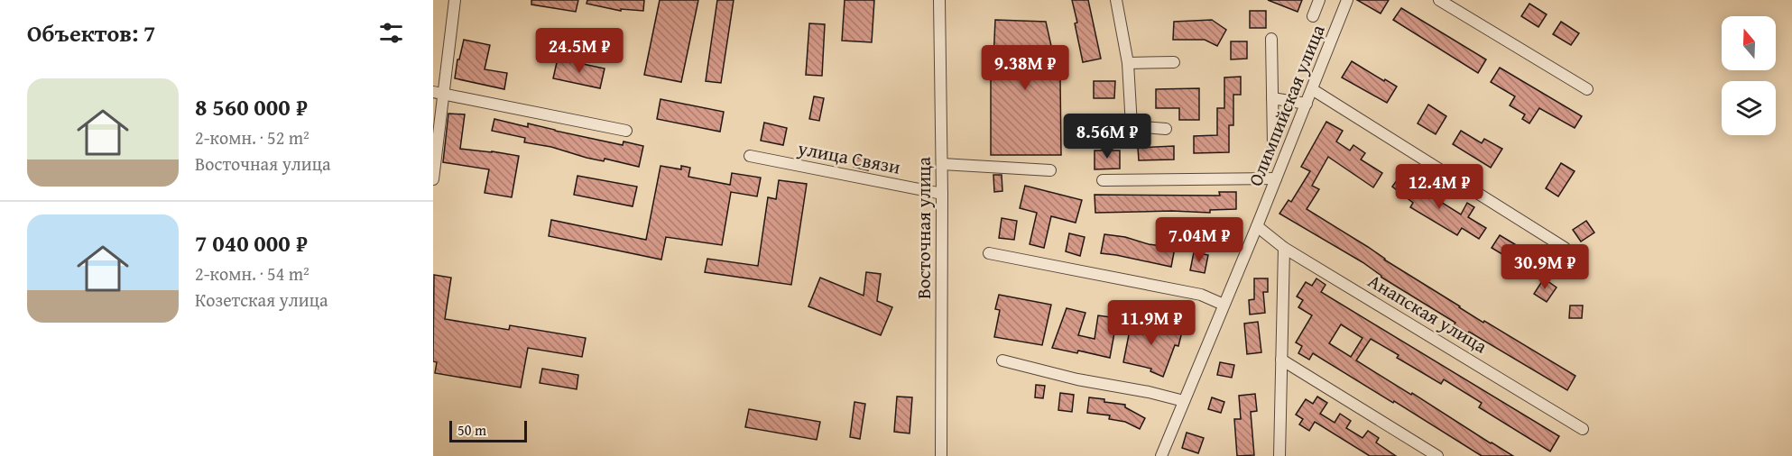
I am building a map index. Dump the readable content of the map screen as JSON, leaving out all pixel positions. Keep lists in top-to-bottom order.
{
  "streets": {
    "street": [
      "Олимпийская улица",
      "улица Связи",
      "Восточная улица",
      "Анапская улица"
    ]
  },
  "crossings": [
    ["Олимпийская улица", "Анапская улица"],
    ["улица Связи", "Восточная улица"]
  ],
  "scale_bar": "50 m",
  "north": "top",
  "page": {
    "heading": "Объектов: 7",
    "price": [
      "24.5M ₽",
      "9.38M ₽",
      "8.56M ₽",
      "12.4M ₽",
      "7.04M ₽",
      "30.9M ₽",
      "11.9M ₽"
    ],
    "list": [
      {
        "name": "8 560 000 ₽",
        "note": "2-комн. · 52 m² · Восточная улица"
      },
      {
        "name": "7 040 000 ₽",
        "note": "2-комн. · 54 m² · Козетская улица"
      }
    ],
    "scale": "50 m"
  }
}
